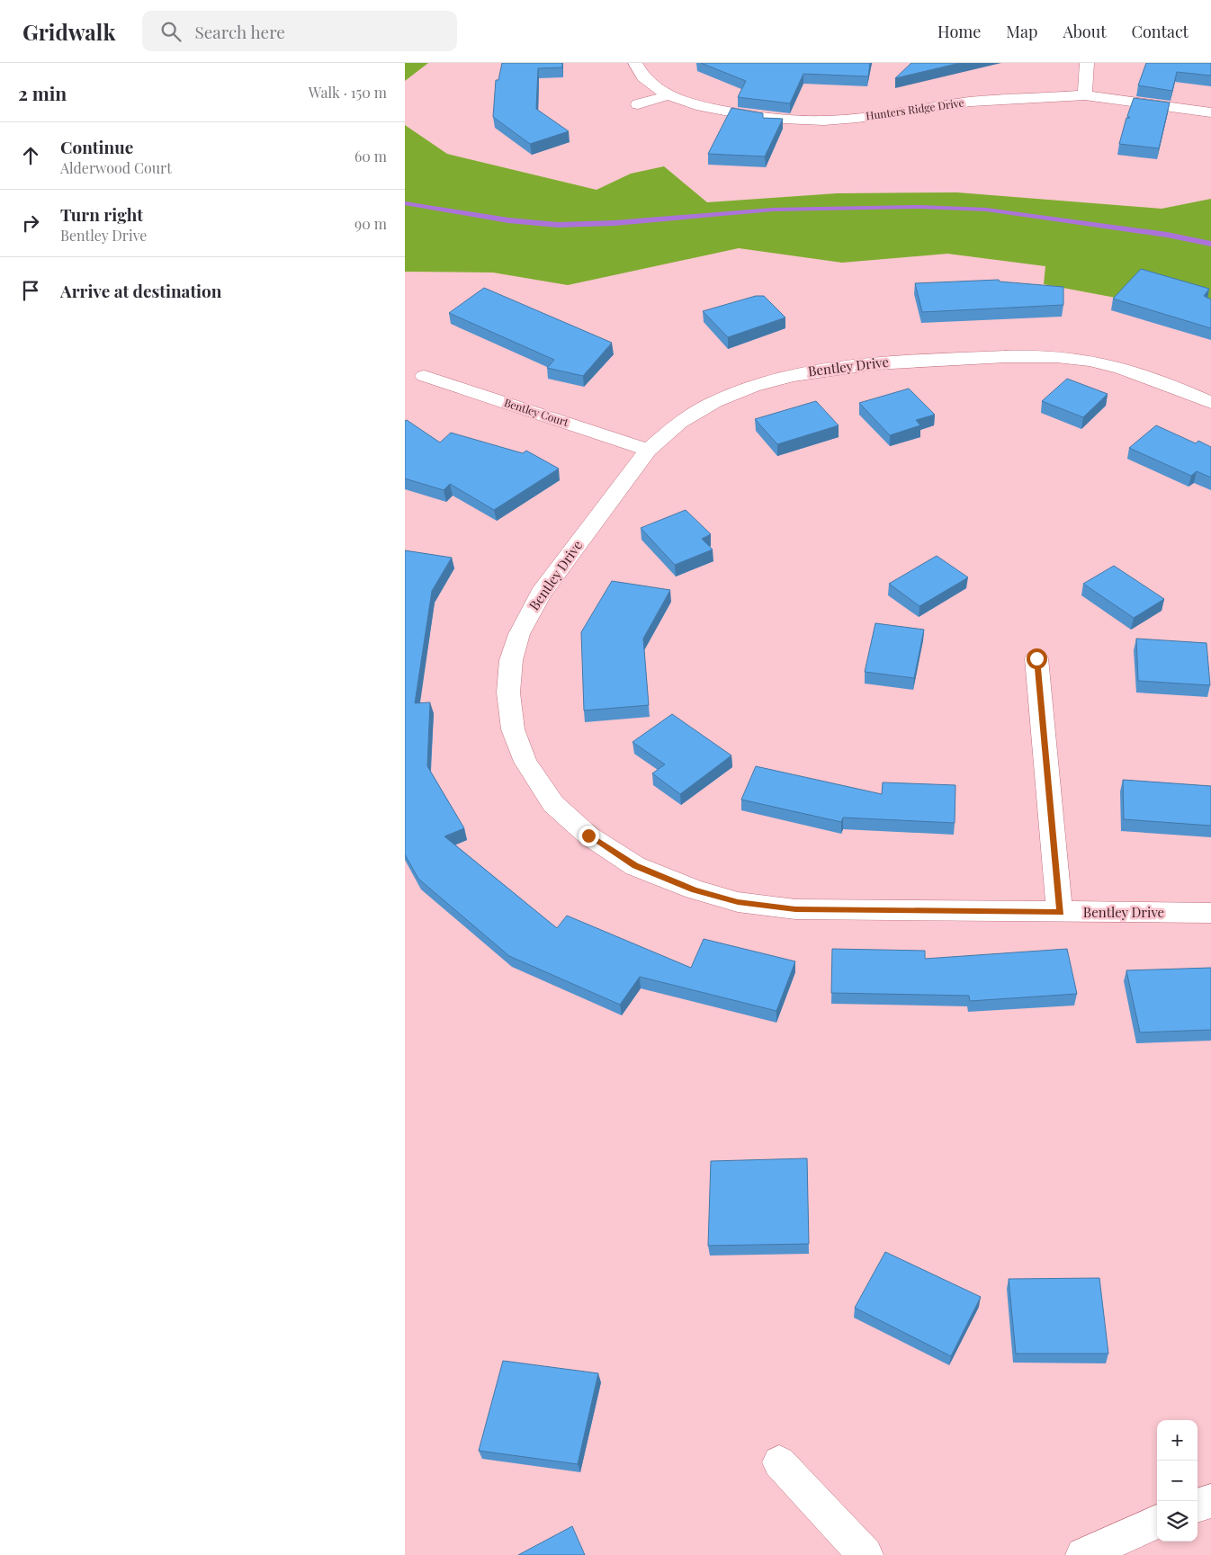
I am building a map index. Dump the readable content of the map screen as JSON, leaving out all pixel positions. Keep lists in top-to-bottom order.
{
  "streets": {
    "street": ["Hunters Ridge Drive", "Bentley Drive", "Bentley Court"]
  },
  "crossings": [
    ["Bentley Drive", "Bentley Court"]
  ],
  "page": {
    "header": "Gridwalk",
    "search": "Search here",
    "nav": [
      "Home",
      "Map",
      "About",
      "Contact"
    ],
    "heading": ["2 min", "Walk · 150 m"],
    "list": [
      ["Continue", "Alderwood Court", "60 m"],
      ["Turn right", "Bentley Drive", "90 m"],
      "Arrive at destination"
    ],
    "map_buttons": ["+", "−"]
  }
}
